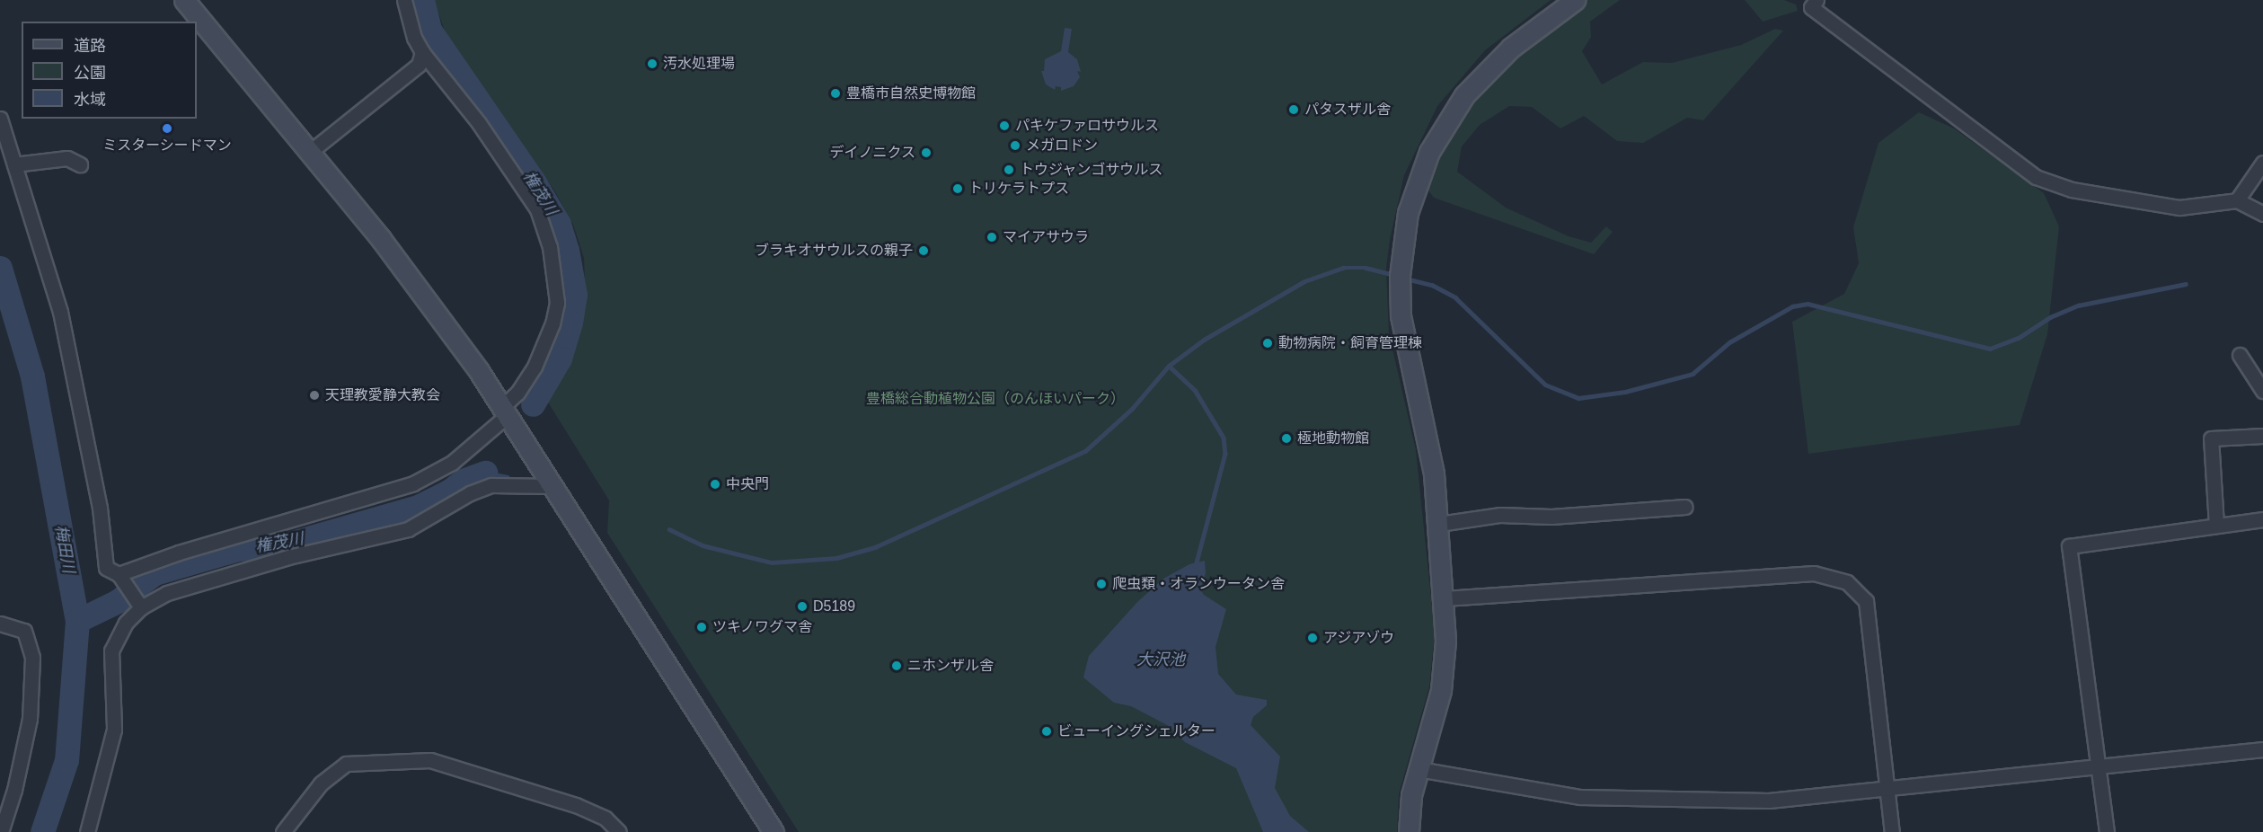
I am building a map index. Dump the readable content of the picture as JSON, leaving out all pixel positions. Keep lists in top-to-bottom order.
{
  "water": ["権茂川", "梅田川", "大沢池"],
  "parks": ["豊橋総合動植物公園（のんほいパーク）"],
  "places": [
    "汚水処理場",
    "豊橋市自然史博物館",
    "パタスザル舎",
    "パキケファロサウルス",
    "ミスターシードマン",
    "メガロドン",
    "デイノニクス",
    "トウジャンゴサウルス",
    "トリケラトプス",
    "マイアサウラ",
    "ブラキオサウルスの親子",
    "動物病院・飼育管理棟",
    "天理教愛静大教会",
    "極地動物館",
    "中央門",
    "爬虫類・オランウータン舎",
    "D5189",
    "ツキノワグマ舎",
    "アジアゾウ",
    "ニホンザル舎",
    "ビューイングシェルター"
  ],
  "legend": ["道路", "公園", "水域"]
}
